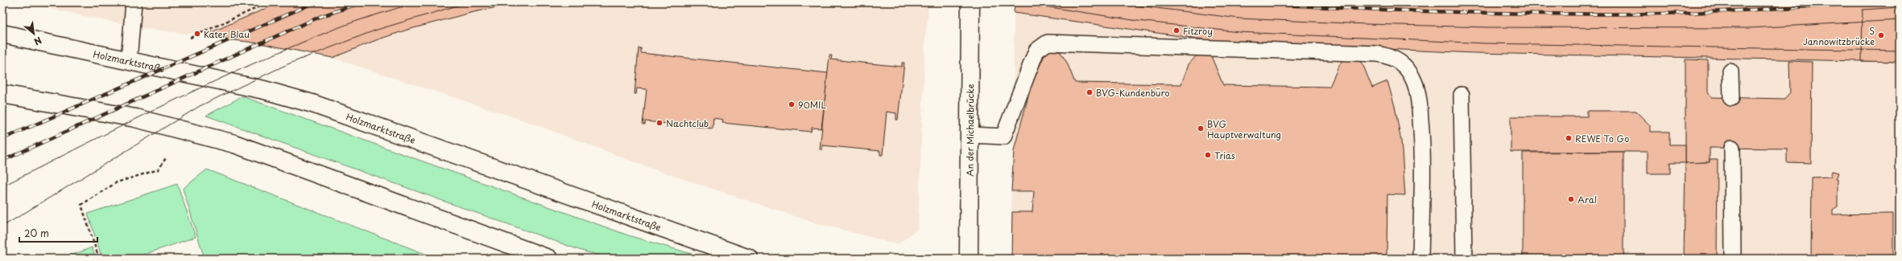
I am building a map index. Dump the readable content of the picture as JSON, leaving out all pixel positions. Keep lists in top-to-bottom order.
{
  "streets": {
    "main road": ["Holzmarktstraße", "An der Michaelbrücke"]
  },
  "places": [
    "Fitzroy",
    "Kater Blau",
    "S Jannowitzbrücke",
    "BVG-Kundenbüro",
    "90MIL",
    "Nachtclub",
    "BVG Hauptverwaltung",
    "REWE To Go",
    "Trias",
    "Aral"
  ],
  "scale_bar": "20 m",
  "north": "bottom right"
}
